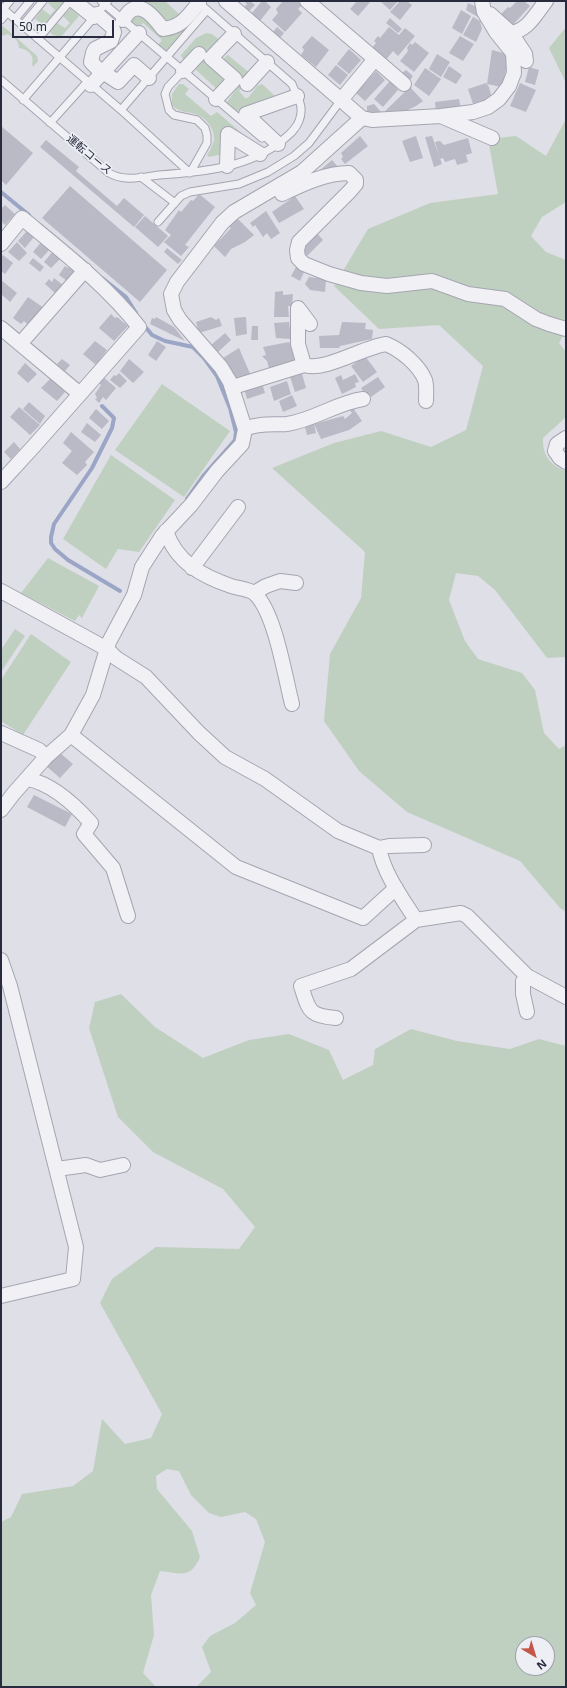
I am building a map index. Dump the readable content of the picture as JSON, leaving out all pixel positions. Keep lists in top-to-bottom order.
{
  "streets": {
    "lane": ["運転コース"]
  },
  "scale_bar": "50 m",
  "north": "bottom right"
}
